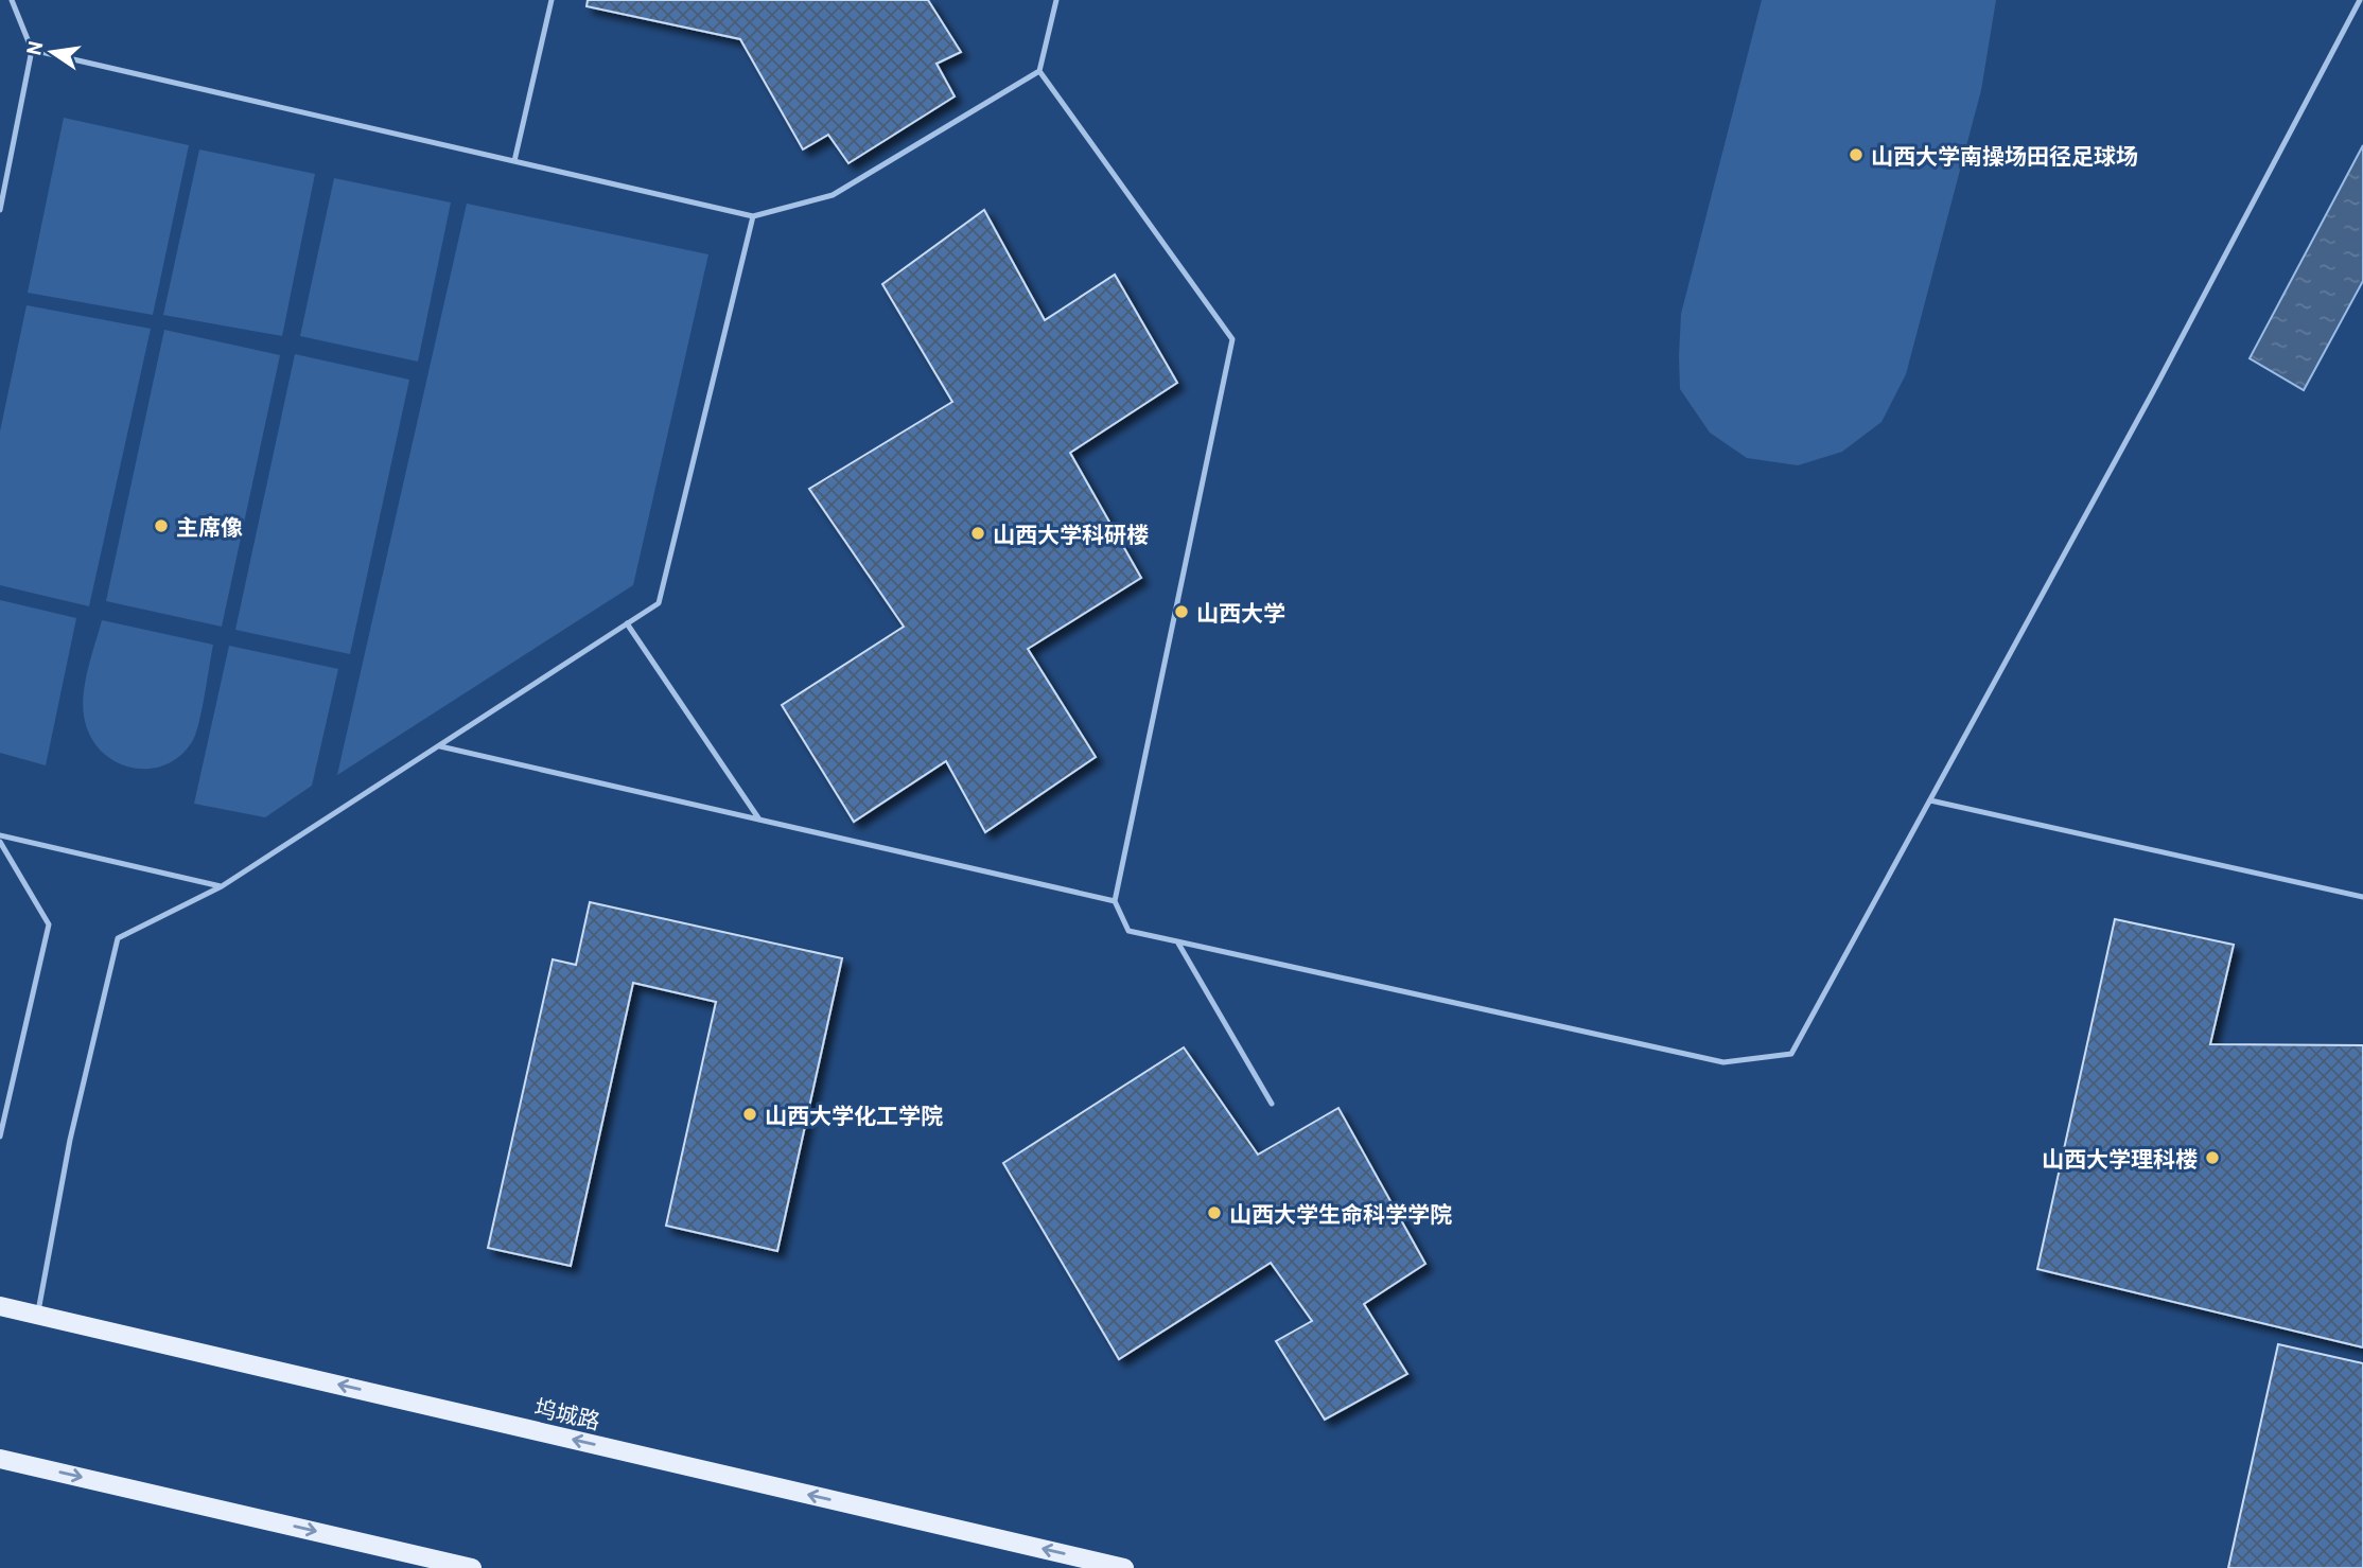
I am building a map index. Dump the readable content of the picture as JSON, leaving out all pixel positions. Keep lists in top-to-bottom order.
{
  "streets": {
    "main road": ["坞城路"]
  },
  "places": [
    "山西大学南操场田径足球场",
    "主席像",
    "山西大学科研楼",
    "山西大学",
    "山西大学化工学院",
    "山西大学理科楼",
    "山西大学生命科学学院"
  ],
  "north": "left"
}
